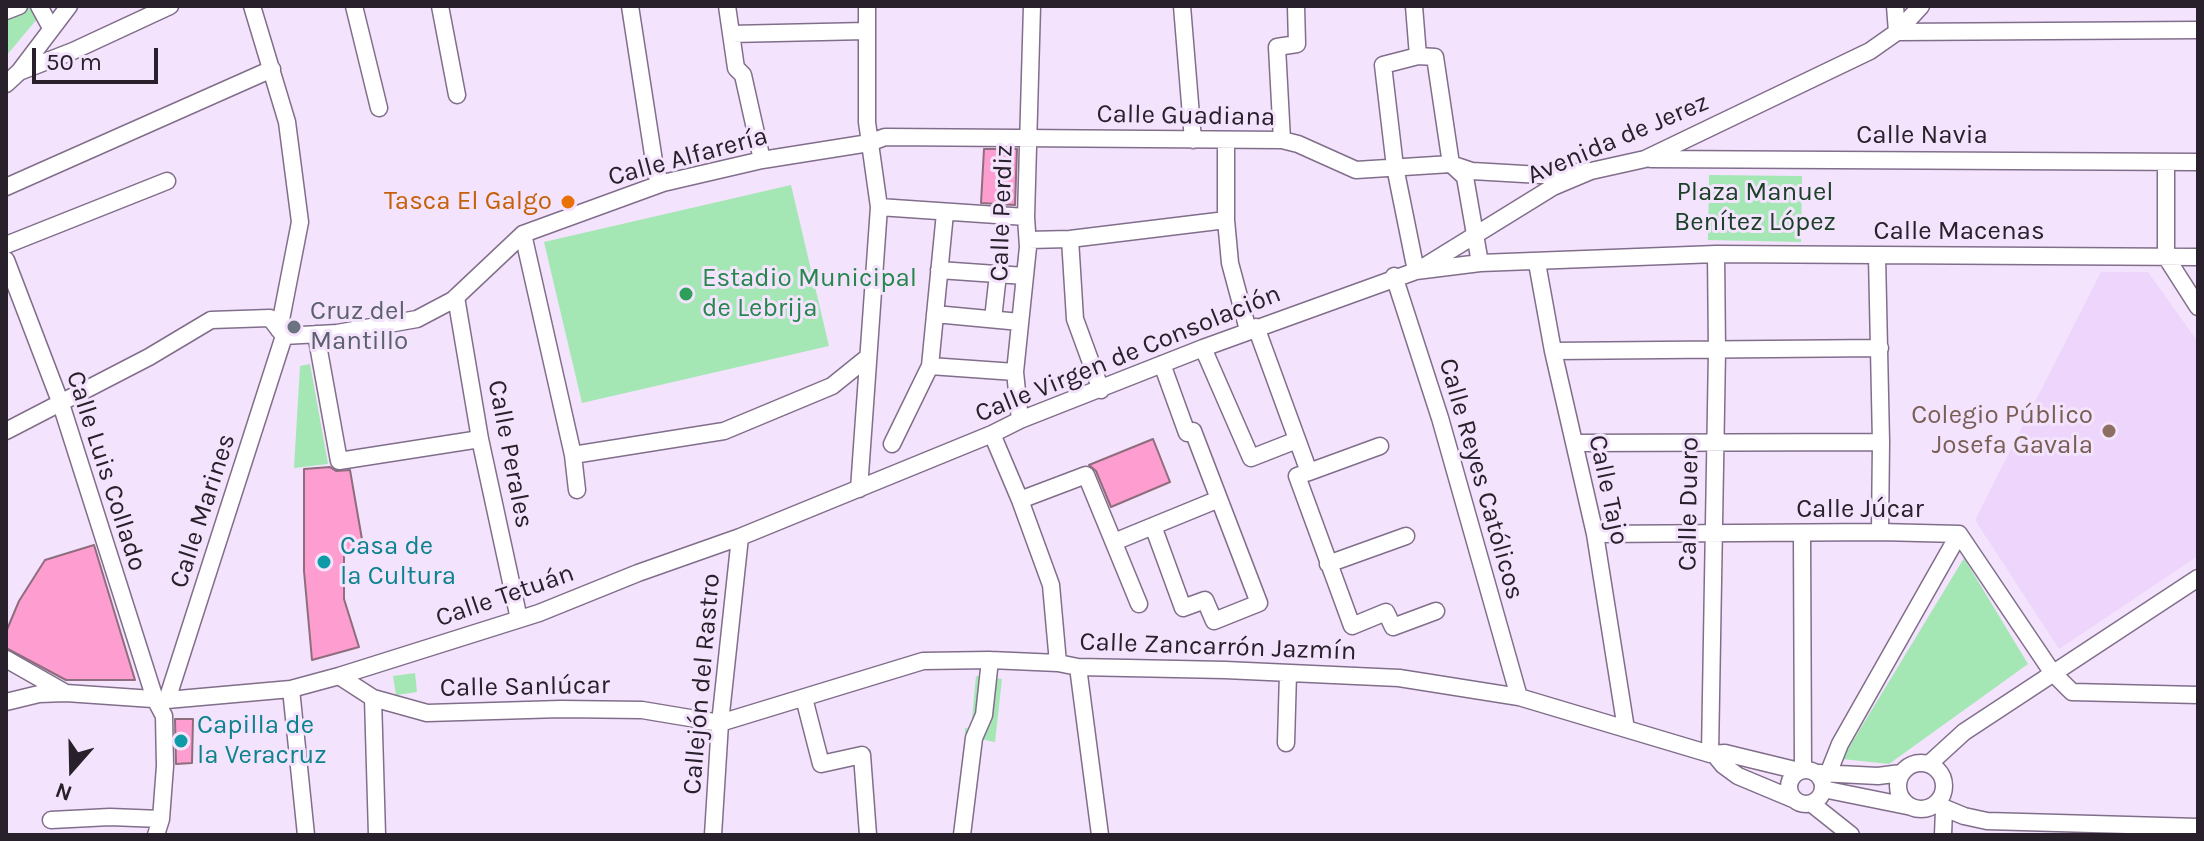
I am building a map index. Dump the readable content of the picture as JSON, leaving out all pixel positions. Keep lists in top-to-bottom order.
{
  "streets": {
    "street": [
      "Calle Guadiana",
      "Calle Navia",
      "Avenida de Jerez",
      "Calle Alfarería",
      "Calle Perdiz",
      "Calle Macenas",
      "Calle Virgen de Consolación",
      "Calle Perales",
      "Calle Luis Collado",
      "Calle Reyes Católicos",
      "Calle Tajo",
      "Calle Duero",
      "Calle Júcar",
      "Calle Marines",
      "Calle Tetuán",
      "Calle Zancarrón Jazmín",
      "Callejón del Rastro",
      "Calle Sanlúcar"
    ]
  },
  "crossings": [
    ["Calle Guadiana", "Avenida de Jerez"],
    ["Calle Guadiana", "Calle Alfarería"],
    ["Calle Guadiana", "Calle Perdiz"],
    ["Calle Navia", "Avenida de Jerez"],
    ["Avenida de Jerez", "Calle Macenas"],
    ["Avenida de Jerez", "Calle Virgen de Consolación"],
    ["Calle Perdiz", "Calle Virgen de Consolación"],
    ["Calle Macenas", "Calle Virgen de Consolación"],
    ["Calle Macenas", "Calle Tajo"],
    ["Calle Macenas", "Calle Duero"],
    ["Calle Virgen de Consolación", "Calle Reyes Católicos"],
    ["Calle Virgen de Consolación", "Calle Tetuán"],
    ["Calle Perales", "Calle Tetuán"],
    ["Calle Luis Collado", "Calle Marines"],
    ["Calle Luis Collado", "Calle Tetuán"],
    ["Calle Reyes Católicos", "Calle Zancarrón Jazmín"],
    ["Calle Tajo", "Calle Júcar"],
    ["Calle Tajo", "Calle Zancarrón Jazmín"],
    ["Calle Duero", "Calle Júcar"],
    ["Calle Duero", "Calle Zancarrón Jazmín"],
    ["Calle Marines", "Calle Tetuán"],
    ["Calle Tetuán", "Callejón del Rastro"],
    ["Calle Tetuán", "Calle Sanlúcar"],
    ["Calle Zancarrón Jazmín", "Callejón del Rastro"],
    ["Calle Zancarrón Jazmín", "Calle Sanlúcar"],
    ["Callejón del Rastro", "Calle Sanlúcar"]
  ],
  "parks": ["Plaza Manuel Benítez López"],
  "places": [
    "Tasca El Galgo",
    "Estadio Municipal de Lebrija",
    "Cruz del Mantillo",
    "Colegio Público Josefa Gavala",
    "Casa de la Cultura",
    "Capilla de la Veracruz"
  ],
  "scale_bar": "50 m",
  "north": "bottom"
}
